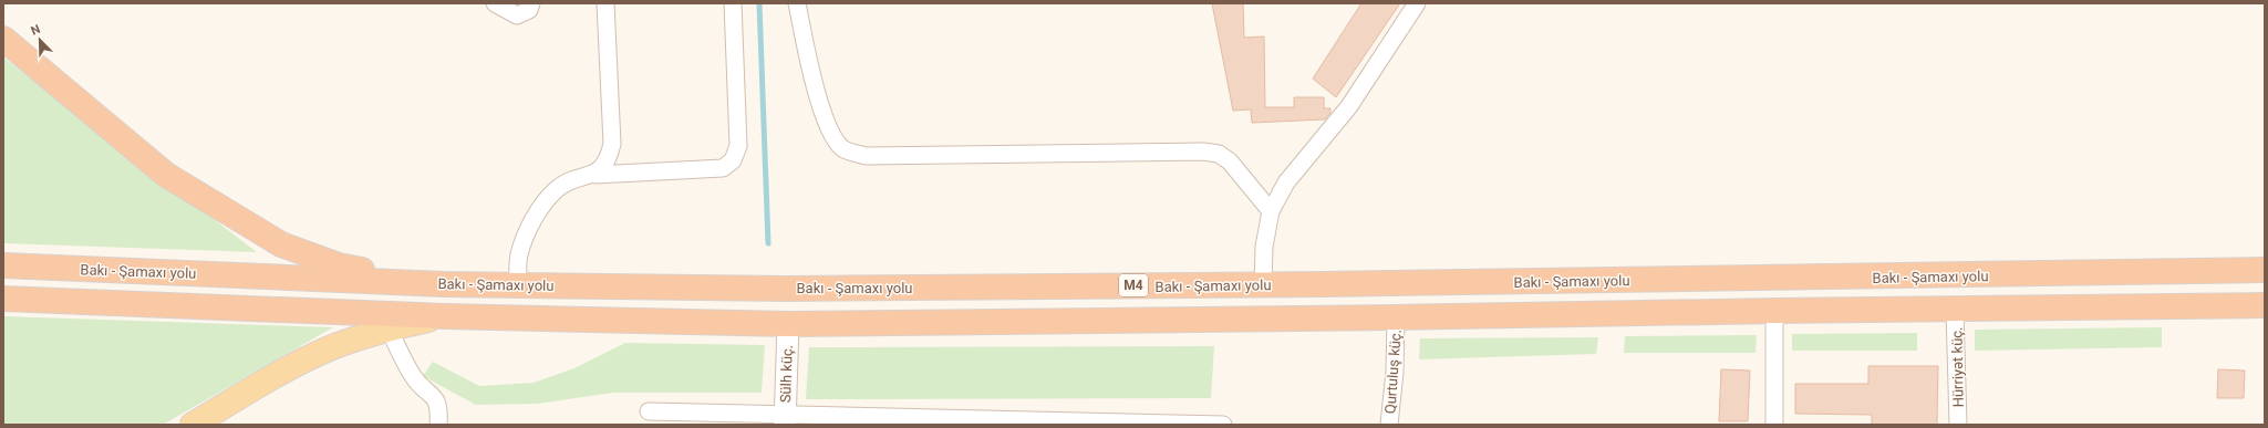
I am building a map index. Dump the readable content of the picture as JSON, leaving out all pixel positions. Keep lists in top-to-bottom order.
{
  "streets": {
    "highway": ["Bakı - Şamaxı yolu", "M4"],
    "street": ["Hürriyət küç.", "Qurtuluş küç.", "Sülh küç."]
  },
  "north": "top left"
}
